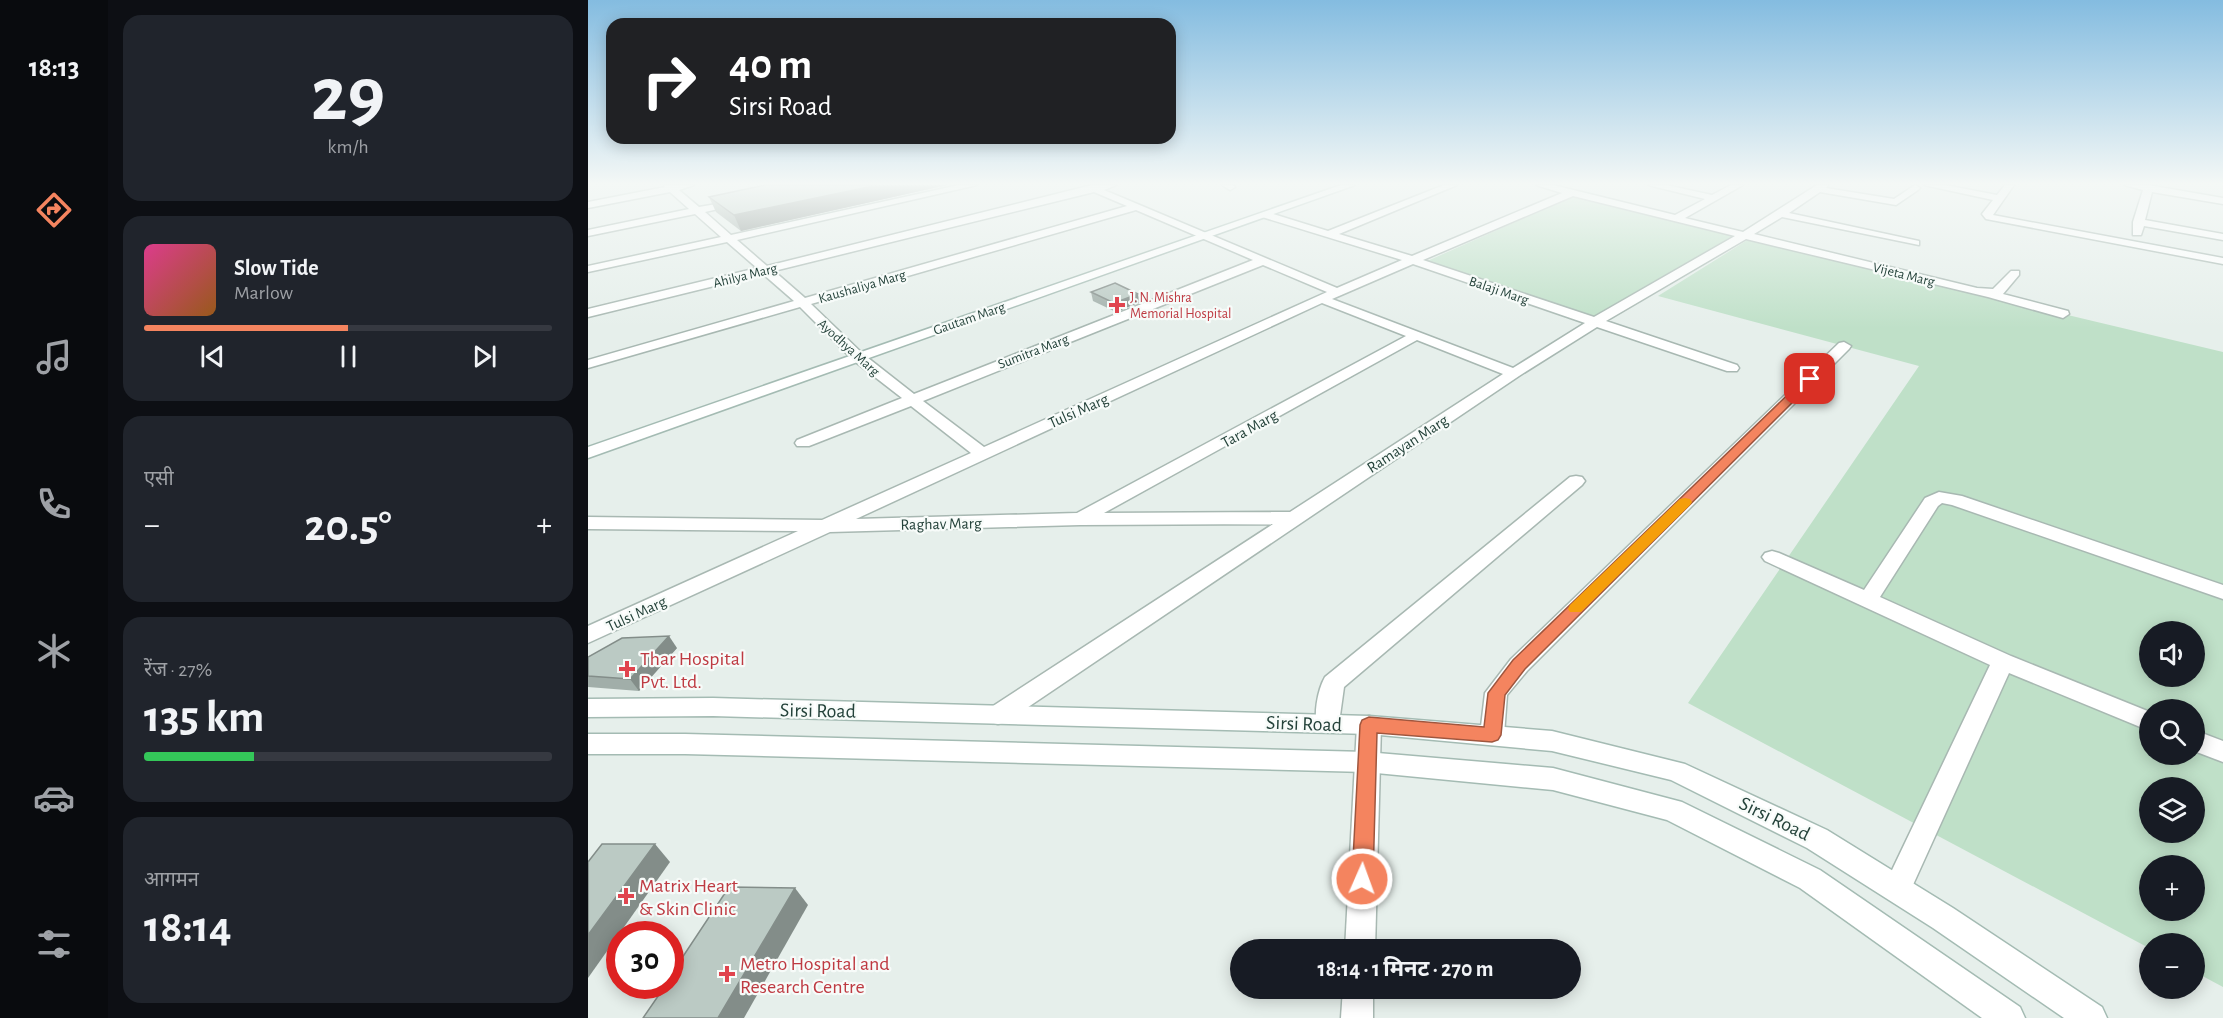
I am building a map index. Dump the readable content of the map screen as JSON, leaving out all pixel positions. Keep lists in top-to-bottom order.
{
  "streets": {
    "street": [
      "Vijeta Marg",
      "Ahilya Marg",
      "Kaushaliya Marg",
      "Balaji Marg",
      "Gautam Marg",
      "Ayodhya Marg",
      "Sumitra Marg",
      "Tulsi Marg",
      "Tara Marg",
      "Ramayan Marg",
      "Raghav Marg",
      "Sirsi Road"
    ]
  },
  "crossings": [
    ["Vijeta Marg", "Ramayan Marg"],
    ["Ahilya Marg", "Ayodhya Marg"],
    ["Kaushaliya Marg", "Ayodhya Marg"],
    ["Balaji Marg", "Tulsi Marg"],
    ["Balaji Marg", "Ramayan Marg"],
    ["Gautam Marg", "Ayodhya Marg"],
    ["Ayodhya Marg", "Sumitra Marg"],
    ["Ayodhya Marg", "Tulsi Marg"],
    ["Tulsi Marg", "Raghav Marg"],
    ["Tara Marg", "Raghav Marg"],
    ["Ramayan Marg", "Raghav Marg"],
    ["Ramayan Marg", "Sirsi Road"]
  ],
  "places": {
    "health": [
      "J. N. Mishra Memorial Hospital",
      "Thar Hospital Pvt. Ltd.",
      "Matrix Heart & Skin Clinic",
      "Metro Hospital and Research Centre"
    ]
  },
  "page": {
    "tabs": "18:13",
    "tile": [
      ["29", "km/h"],
      "एसी",
      ["रेंज · 27%", "135 km"],
      ["आगमन", "18:14"]
    ],
    "turn": ["40 m", "Sirsi Road"],
    "song": ["Slow Tide", "Marlow"],
    "heat": ["−", "20.5°", "+"],
    "map_buttons": ["+", "−"],
    "limit": "30",
    "trip": "18:14 · 1 मिनट · 270 m"
  }
}
